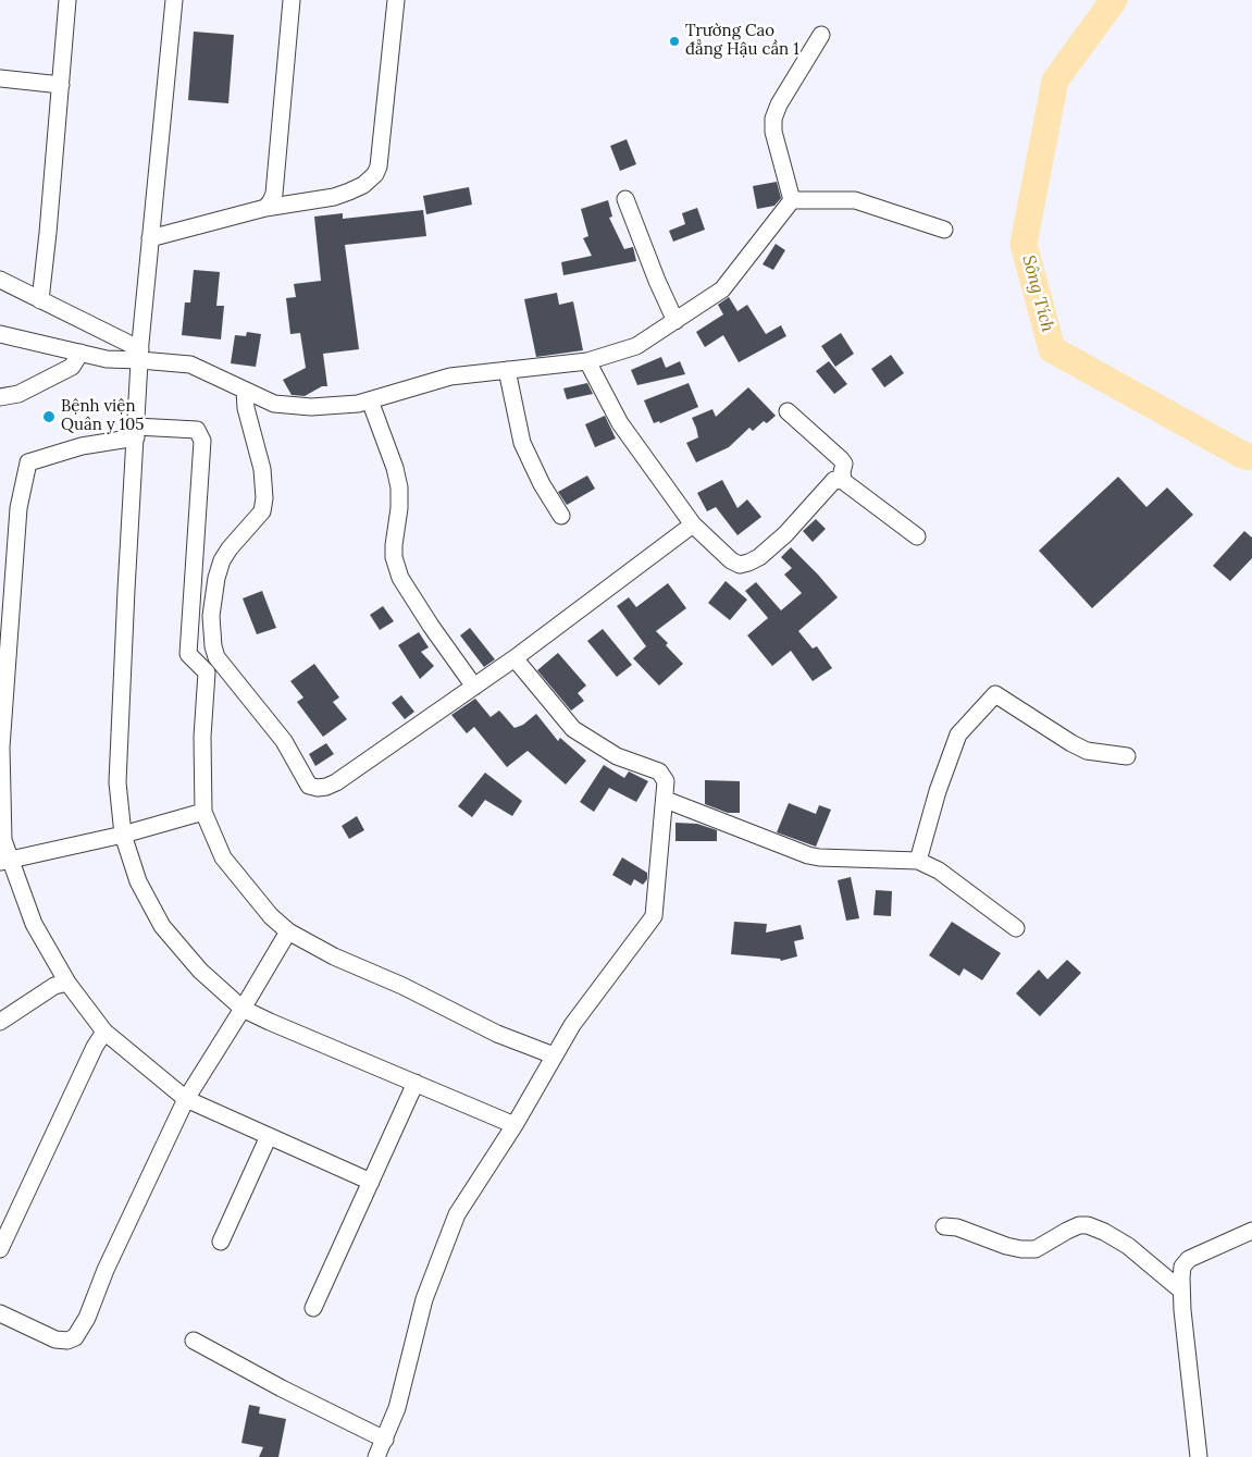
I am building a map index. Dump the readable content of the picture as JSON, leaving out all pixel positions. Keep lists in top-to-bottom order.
{
  "water": ["Sông Tích"],
  "places": ["Trường Cao đẳng Hậu cần 1", "Bệnh viện Quân y 105"]
}
